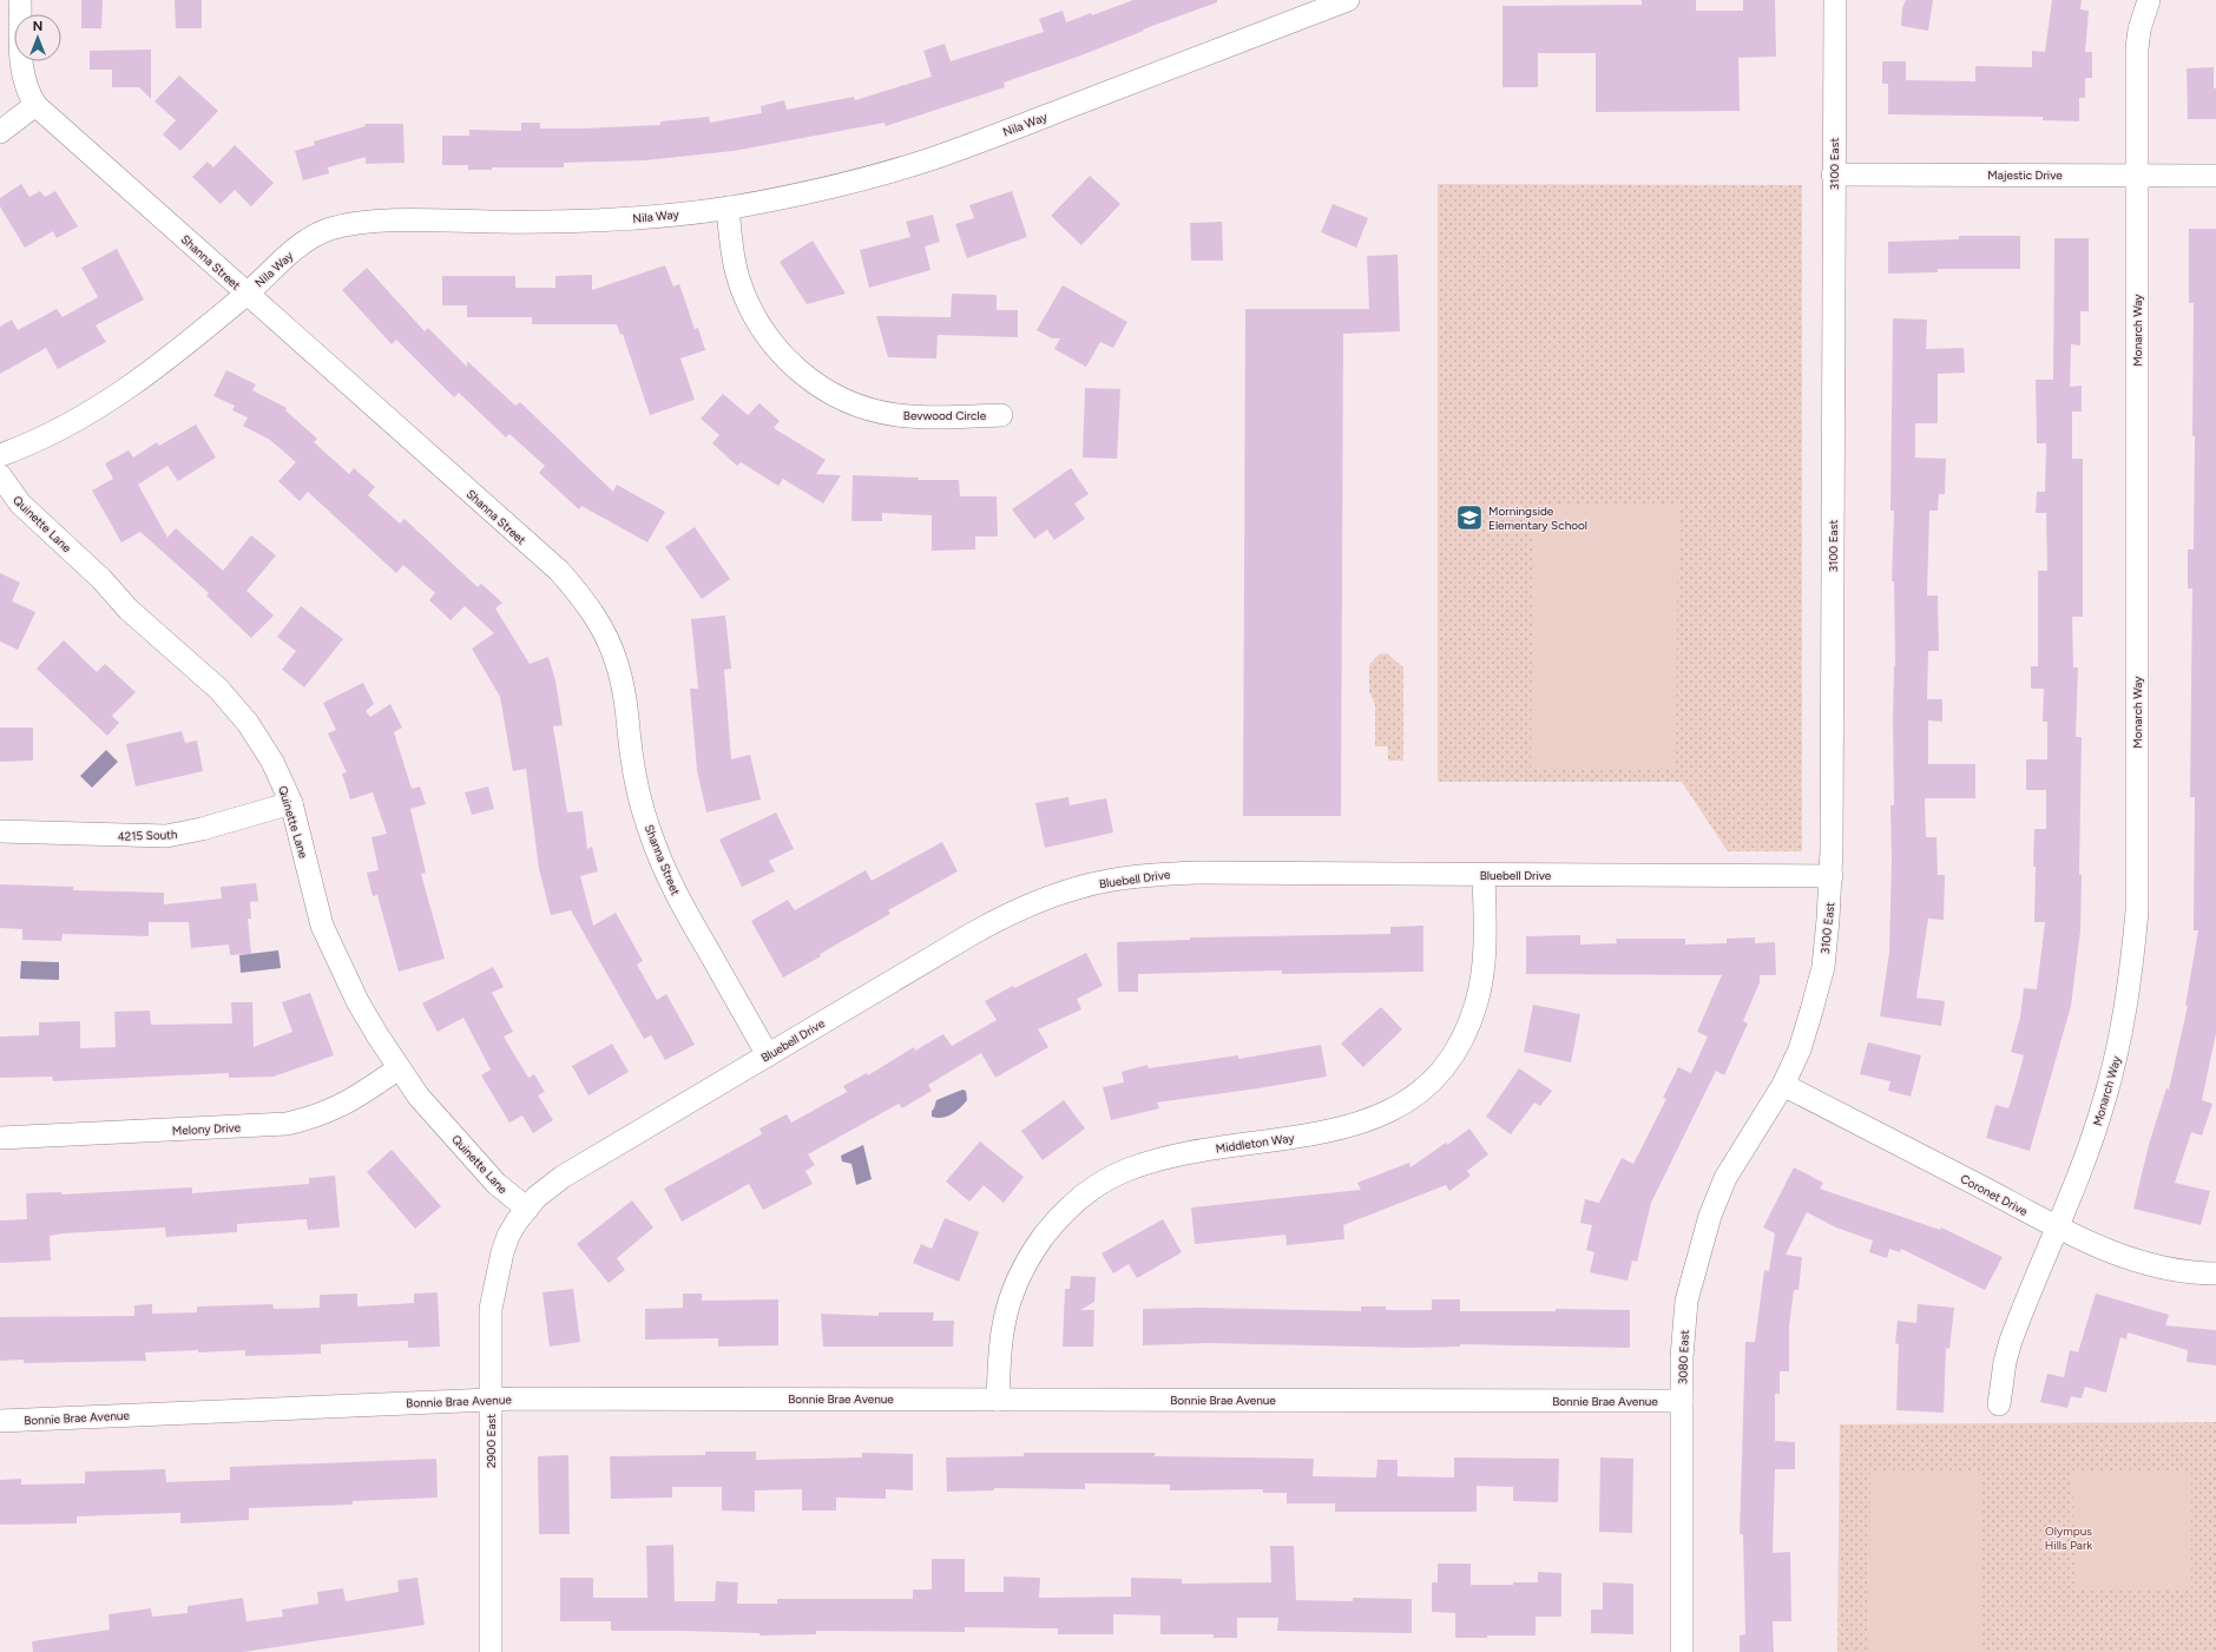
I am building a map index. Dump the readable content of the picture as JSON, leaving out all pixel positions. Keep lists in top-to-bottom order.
{
  "streets": {
    "street": [
      "Nila Way",
      "3100 East",
      "Majestic Drive",
      "Shanna Street",
      "Monarch Way",
      "Bevwood Circle",
      "Quinette Lane",
      "4215 South",
      "Bluebell Drive",
      "Melony Drive",
      "Middleton Way",
      "Coronet Drive",
      "3080 East",
      "Bonnie Brae Avenue",
      "2900 East"
    ]
  },
  "crossings": [
    ["Nila Way", "Shanna Street"],
    ["Nila Way", "Bevwood Circle"],
    ["3100 East", "Majestic Drive"],
    ["3100 East", "Bluebell Drive"],
    ["3100 East", "Coronet Drive"],
    ["3100 East", "3080 East"],
    ["Majestic Drive", "Monarch Way"],
    ["Shanna Street", "Bluebell Drive"],
    ["Monarch Way", "Coronet Drive"],
    ["Quinette Lane", "4215 South"],
    ["Quinette Lane", "Bluebell Drive"],
    ["Quinette Lane", "Melony Drive"],
    ["Quinette Lane", "2900 East"],
    ["Bluebell Drive", "Middleton Way"],
    ["Bluebell Drive", "2900 East"],
    ["Middleton Way", "Bonnie Brae Avenue"],
    ["Coronet Drive", "3080 East"],
    ["3080 East", "Bonnie Brae Avenue"],
    ["Bonnie Brae Avenue", "2900 East"]
  ],
  "parks": ["Olympus Hills Park"],
  "places": {
    "school or university": ["Morningside Elementary School"]
  },
  "north": "top"
}
